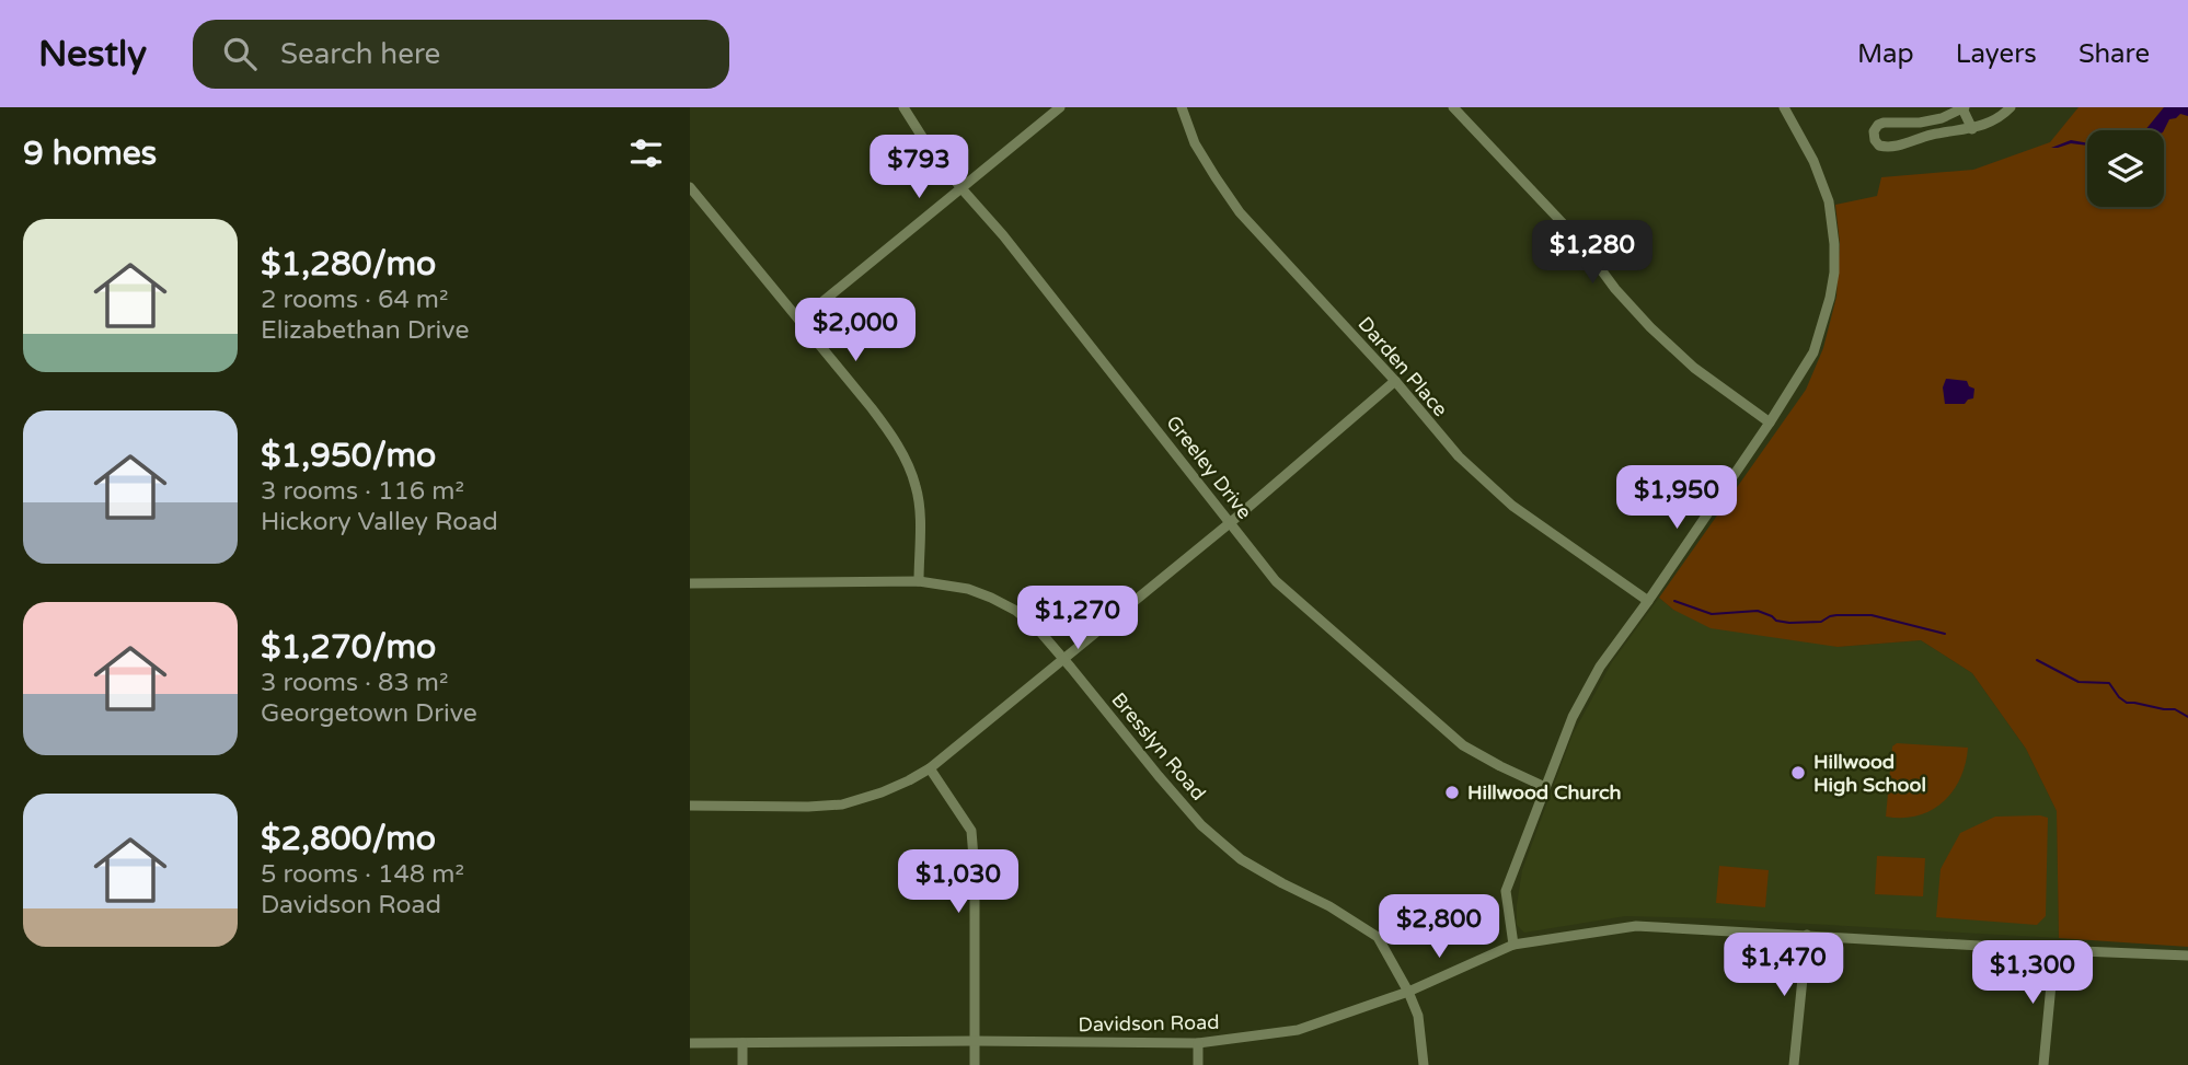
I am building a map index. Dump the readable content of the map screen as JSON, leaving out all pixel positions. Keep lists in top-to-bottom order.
{
  "streets": {
    "street": [
      "Darden Place",
      "Greeley Drive",
      "Bresslyn Road",
      "Davidson Road"
    ]
  },
  "crossings": [
    ["Bresslyn Road", "Davidson Road"]
  ],
  "places": ["Hillwood High School", "Hillwood Church"],
  "page": {
    "header": "Nestly",
    "search": "Search here",
    "nav": ["Map", "Layers", "Share"],
    "heading": "9 homes",
    "price": [
      "$793",
      "$1,280",
      "$2,000",
      "$1,950",
      "$1,270",
      "$1,030",
      "$2,800",
      "$1,470",
      "$1,300"
    ],
    "list": [
      {
        "name": "$1,280/mo",
        "note": "2 rooms · 64 m² · Elizabethan Drive"
      },
      {
        "name": "$1,950/mo",
        "note": "3 rooms · 116 m² · Hickory Valley Road"
      },
      {
        "name": "$1,270/mo",
        "note": "3 rooms · 83 m² · Georgetown Drive"
      },
      {
        "name": "$2,800/mo",
        "note": "5 rooms · 148 m² · Davidson Road"
      }
    ]
  }
}
